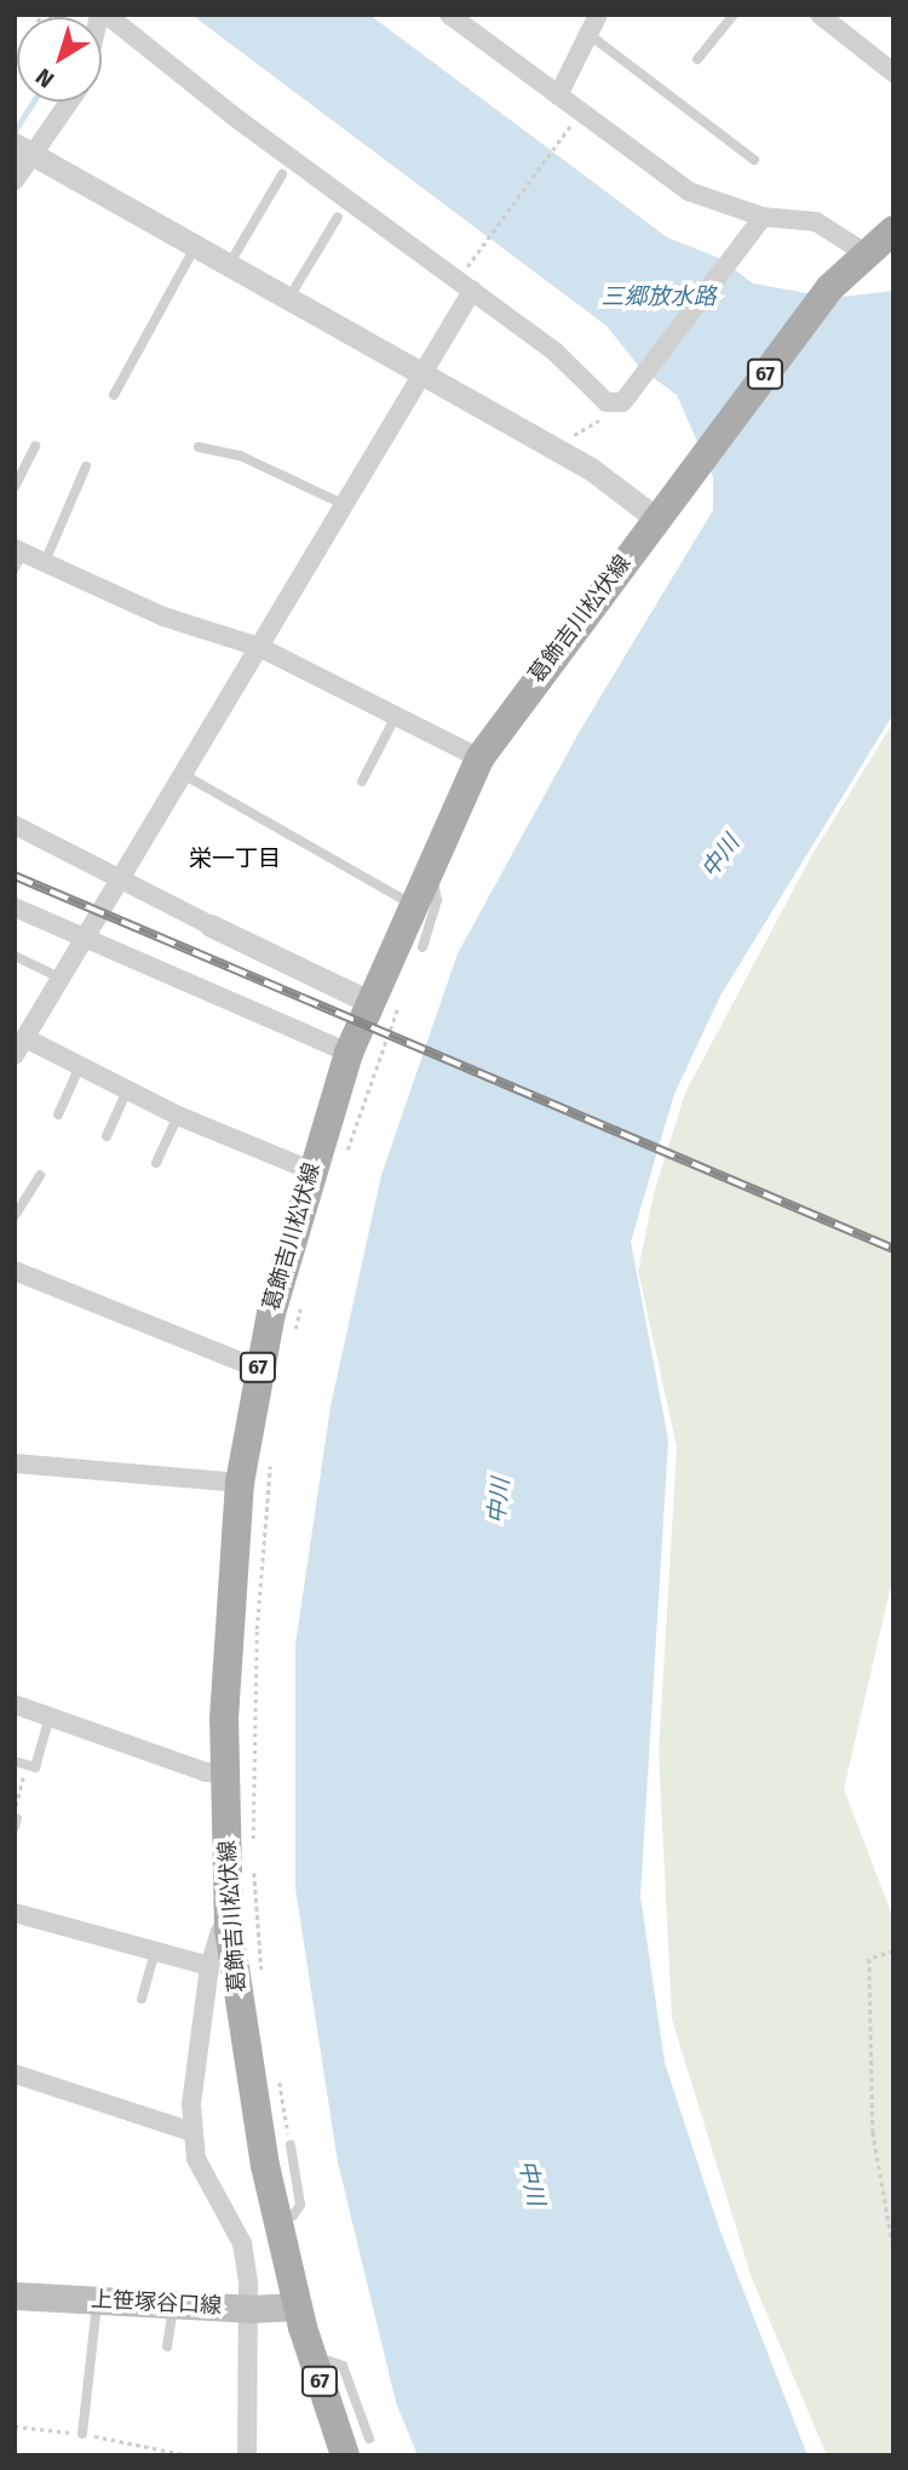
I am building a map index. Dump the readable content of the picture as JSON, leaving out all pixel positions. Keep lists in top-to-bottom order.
{
  "streets": {
    "main road": ["67", "葛飾吉川松伏線", "上笹塚谷口線"]
  },
  "crossings": [
    ["葛飾吉川松伏線", "上笹塚谷口線"]
  ],
  "districts": ["栄一丁目"],
  "water": ["三郷放水路", "中川"],
  "north": "bottom left"
}
